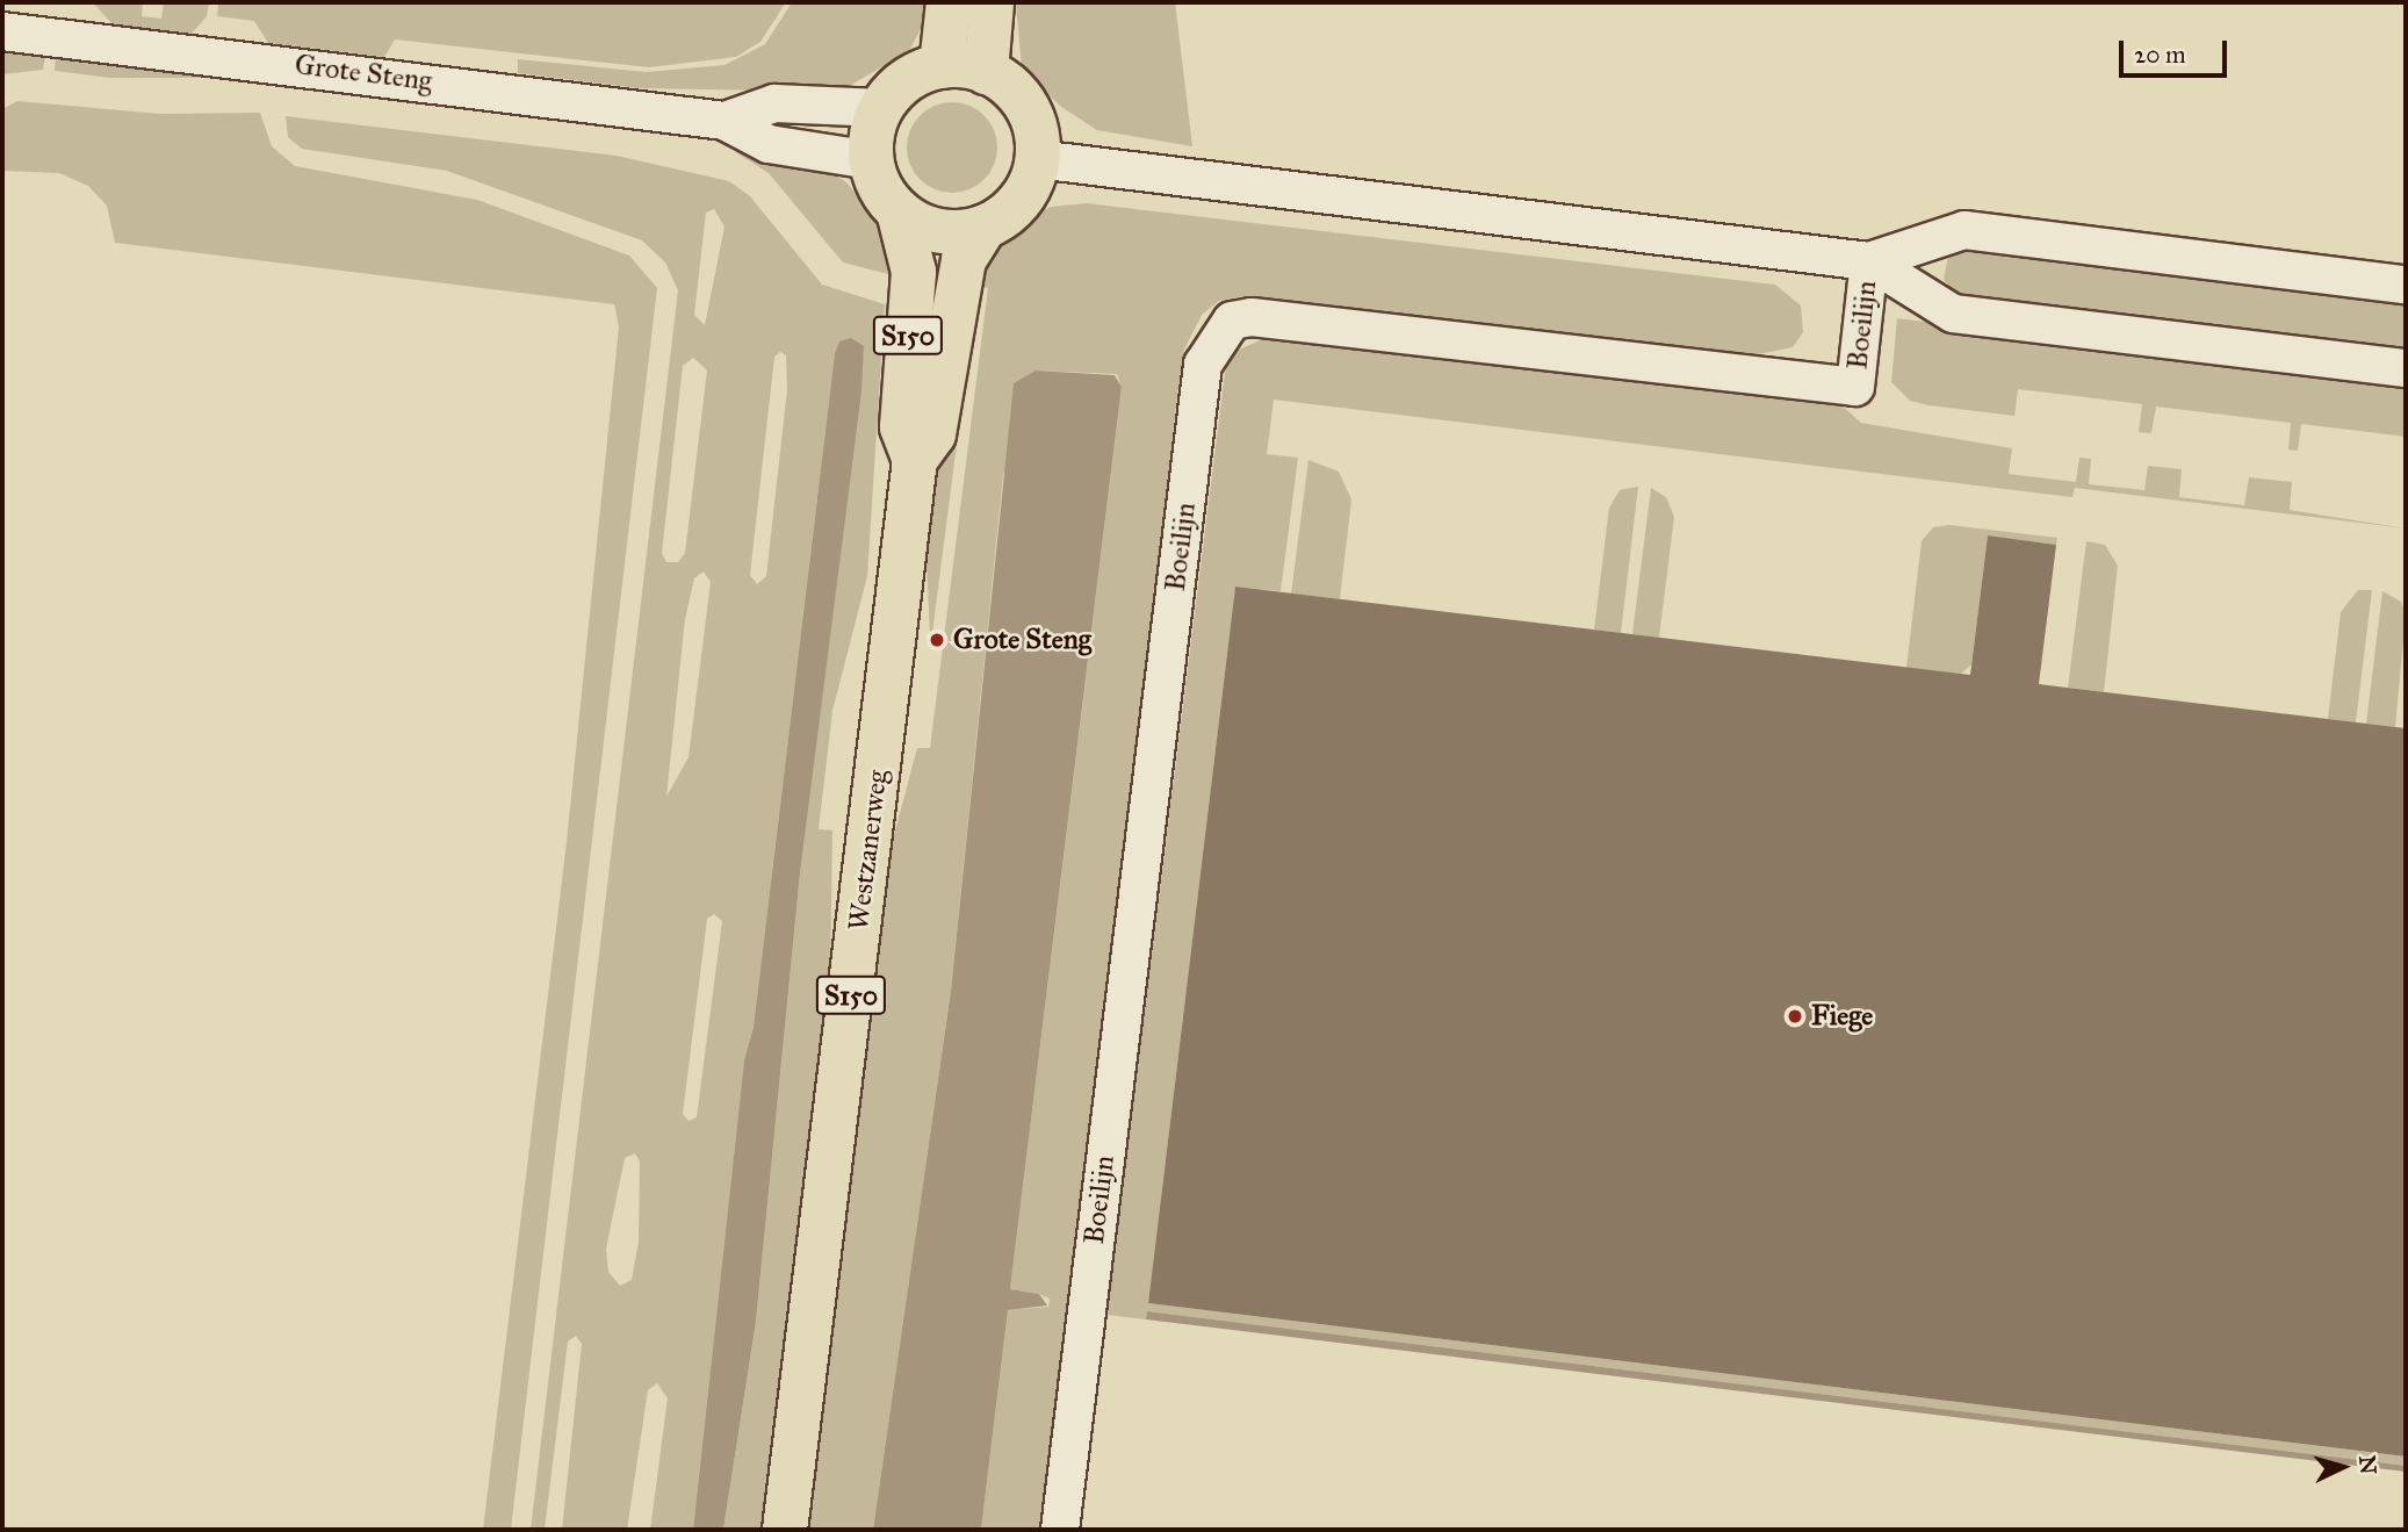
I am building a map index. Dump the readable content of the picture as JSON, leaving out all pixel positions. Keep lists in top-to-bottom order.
{
  "streets": {
    "main road": ["S150", "Westzanerweg"],
    "street": ["Grote Steng", "Boeilijn"]
  },
  "crossings": [
    ["Grote Steng", "Boeilijn"],
    ["Grote Steng", "S150"],
    ["Grote Steng", "Westzanerweg"],
    ["Boeilijn", "S150"],
    ["Boeilijn", "Westzanerweg"],
    ["S150", "Westzanerweg"]
  ],
  "places": ["Grote Steng", "Fiege"],
  "scale_bar": "20 m",
  "north": "right"
}
